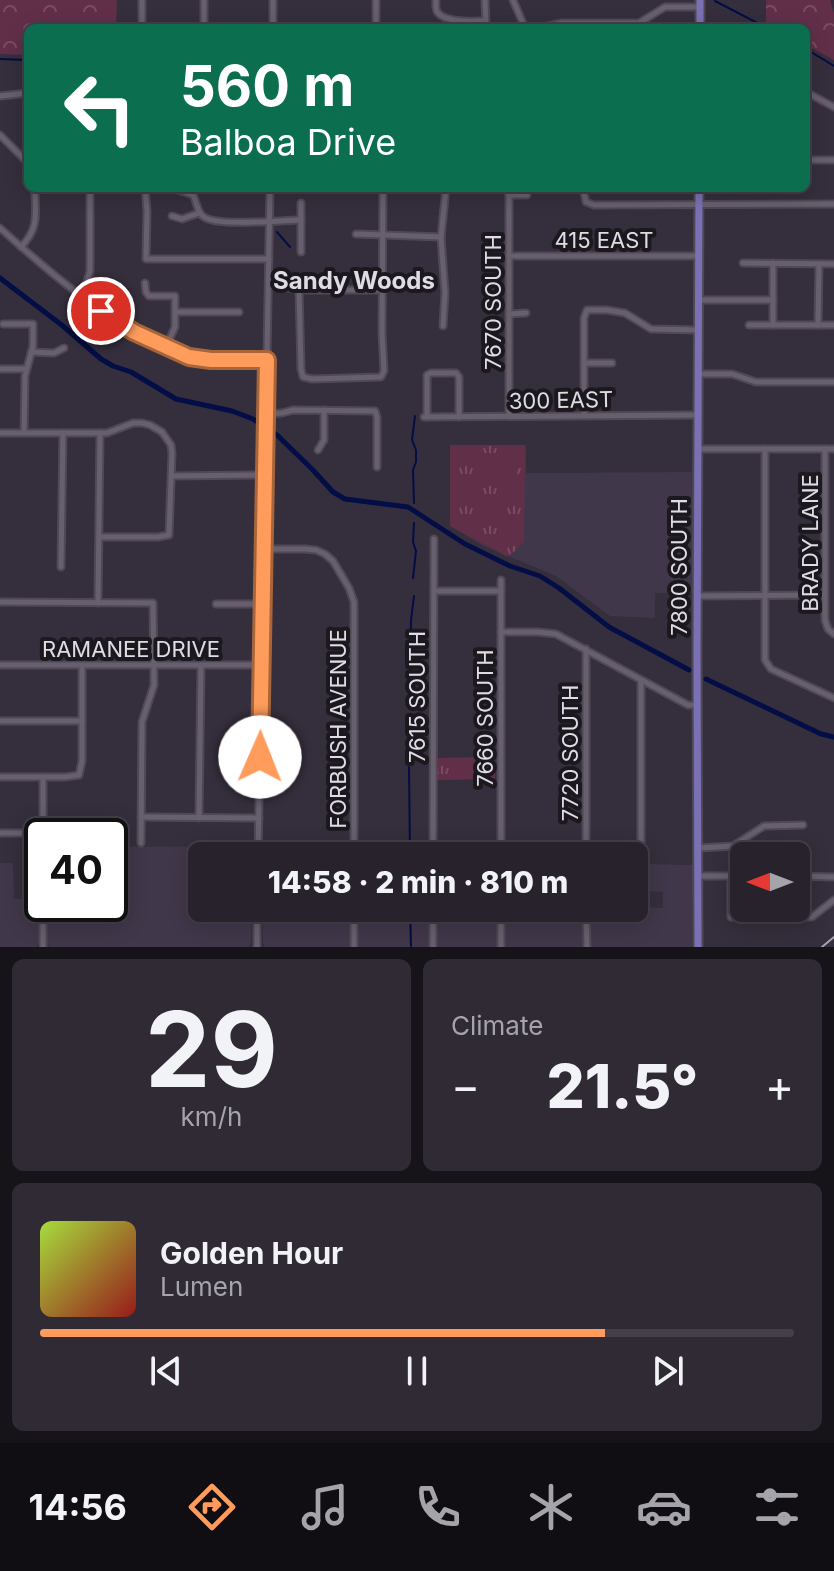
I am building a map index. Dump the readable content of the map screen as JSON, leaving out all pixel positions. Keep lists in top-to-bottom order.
{
  "streets": {
    "main road": ["7800 SOUTH"],
    "street": [
      "415 EAST",
      "7670 SOUTH",
      "300 EAST",
      "BRADY LANE",
      "RAMANEE DRIVE",
      "7615 SOUTH",
      "7660 SOUTH",
      "FORBUSH AVENUE",
      "7720 SOUTH"
    ]
  },
  "crossings": [
    ["415 EAST", "7670 SOUTH"],
    ["415 EAST", "7800 SOUTH"],
    ["7670 SOUTH", "300 EAST"],
    ["300 EAST", "7800 SOUTH"]
  ],
  "districts": ["Sandy Woods"],
  "north": "left",
  "page": {
    "turn": ["560 m", "Balboa Drive"],
    "limit": "40",
    "trip": "14:58 · 2 min · 810 m",
    "tile": [
      ["29", "km/h"],
      "Climate"
    ],
    "heat": ["−", "21.5°", "+"],
    "song": ["Golden Hour", "Lumen"],
    "tabs": "14:56"
  }
}
